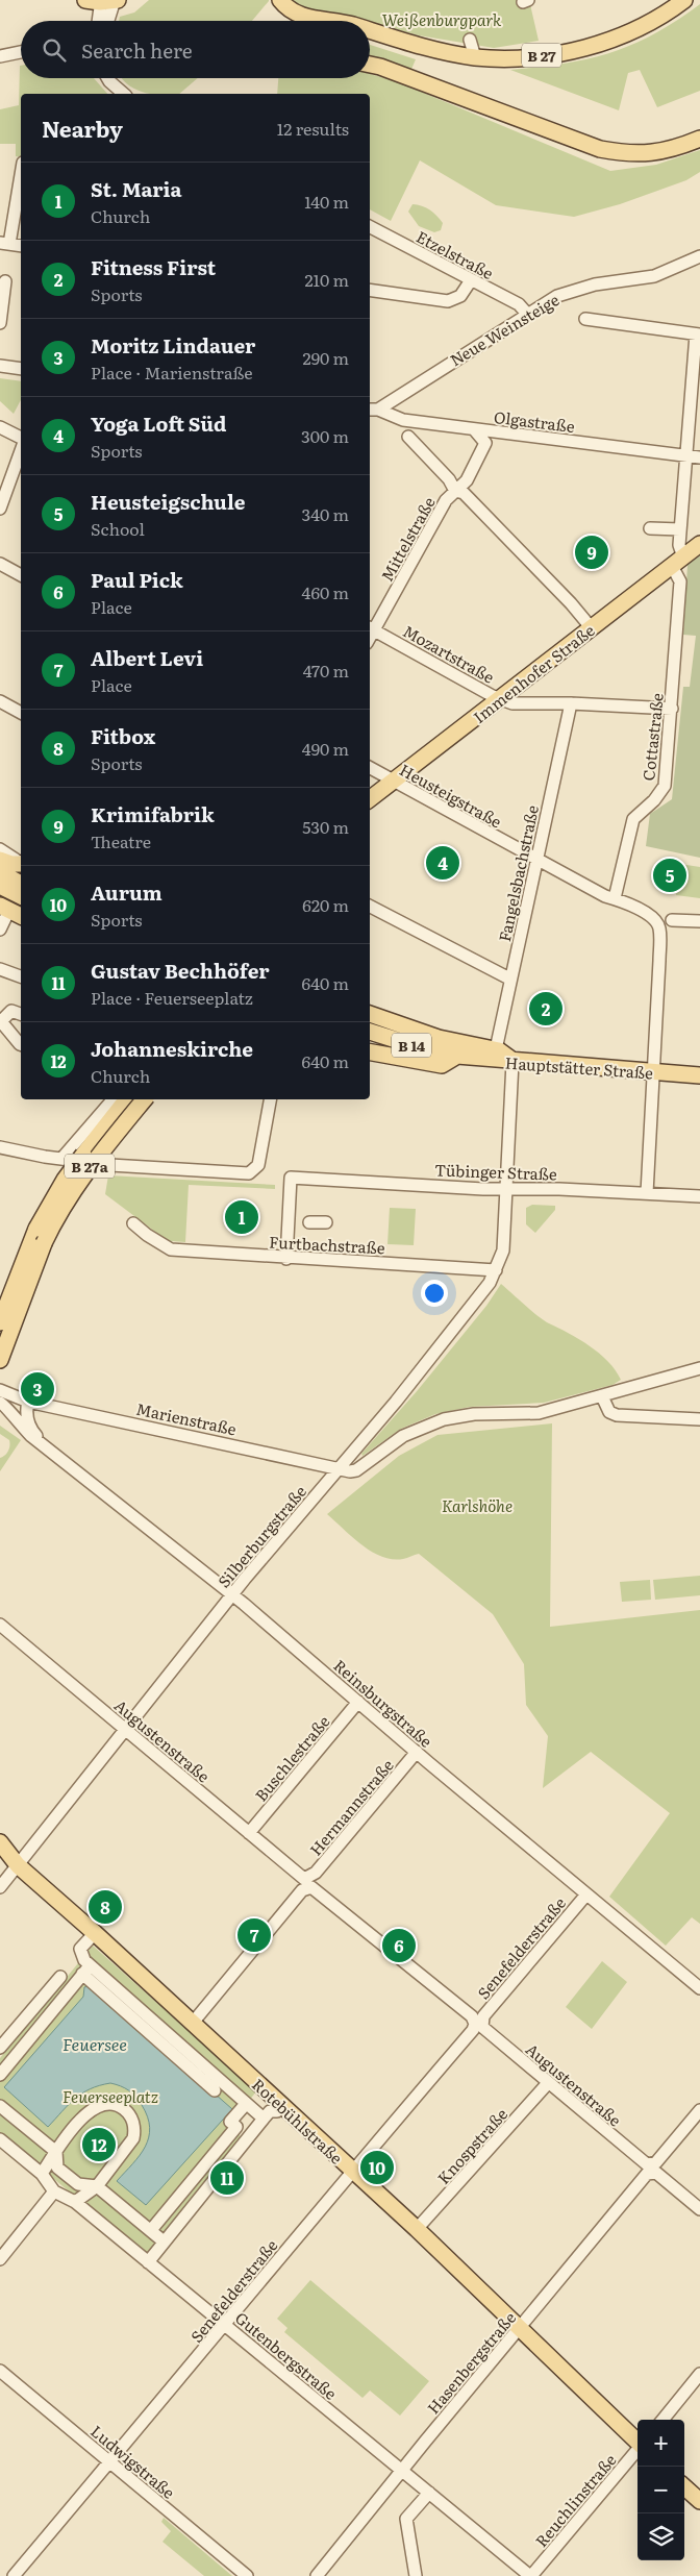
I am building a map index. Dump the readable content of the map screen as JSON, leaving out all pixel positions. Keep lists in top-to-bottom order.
{
  "streets": {
    "main road": [
      "B 27",
      "Immenhofer Straße",
      "B 14",
      "Hauptstätter Straße",
      "B 27a",
      "Rotebühlstraße"
    ],
    "street": [
      "Etzelstraße",
      "Neue Weinsteige",
      "Olgastraße",
      "Mittelstraße",
      "Mozartstraße",
      "Cottastraße",
      "Heusteigstraße",
      "Fangelsbachstraße",
      "Tübinger Straße",
      "Furtbachstraße",
      "Marienstraße",
      "Silberburgstraße",
      "Reinsburgstraße",
      "Augustenstraße",
      "Buschlestraße",
      "Hermannstraße",
      "Senefelderstraße",
      "Knospstraße",
      "Gutenbergstraße",
      "Hasenbergstraße",
      "Ludwigstraße",
      "Reuchlinstraße"
    ]
  },
  "crossings": [
    ["Etzelstraße", "Neue Weinsteige"],
    ["Neue Weinsteige", "Olgastraße"],
    ["Olgastraße", "Mittelstraße"],
    ["Olgastraße", "Cottastraße"],
    ["Mittelstraße", "Mozartstraße"],
    ["Mozartstraße", "Immenhofer Straße"],
    ["Mozartstraße", "Cottastraße"],
    ["Mozartstraße", "Fangelsbachstraße"],
    ["Immenhofer Straße", "Cottastraße"],
    ["Immenhofer Straße", "Heusteigstraße"],
    ["Cottastraße", "Heusteigstraße"],
    ["Heusteigstraße", "Fangelsbachstraße"],
    ["Heusteigstraße", "Hauptstätter Straße"],
    ["Tübinger Straße", "Furtbachstraße"],
    ["Tübinger Straße", "Silberburgstraße"],
    ["Furtbachstraße", "Silberburgstraße"],
    ["Marienstraße", "Silberburgstraße"],
    ["Marienstraße", "Reinsburgstraße"],
    ["Silberburgstraße", "Reinsburgstraße"],
    ["Silberburgstraße", "Augustenstraße"],
    ["Silberburgstraße", "Rotebühlstraße"],
    ["Reinsburgstraße", "Buschlestraße"],
    ["Reinsburgstraße", "Hermannstraße"],
    ["Reinsburgstraße", "Senefelderstraße"],
    ["Augustenstraße", "Buschlestraße"],
    ["Augustenstraße", "Hermannstraße"],
    ["Augustenstraße", "Senefelderstraße"],
    ["Augustenstraße", "Knospstraße"],
    ["Augustenstraße", "Hasenbergstraße"],
    ["Hermannstraße", "Rotebühlstraße"],
    ["Senefelderstraße", "Rotebühlstraße"],
    ["Senefelderstraße", "Gutenbergstraße"],
    ["Senefelderstraße", "Ludwigstraße"],
    ["Rotebühlstraße", "Knospstraße"],
    ["Rotebühlstraße", "Hasenbergstraße"],
    ["Gutenbergstraße", "Hasenbergstraße"],
    ["Gutenbergstraße", "Reuchlinstraße"]
  ],
  "water": ["Feuersee"],
  "parks": ["Weißenburgpark", "Karlshöhe", "Feuerseeplatz"],
  "page": {
    "search": "Search here",
    "heading": ["Nearby", "12 results"],
    "list": [
      {
        "mark": "1",
        "name": "St. Maria",
        "note": "Church",
        "value": "140 m"
      },
      {
        "mark": "2",
        "name": "Fitness First",
        "note": "Sports",
        "value": "210 m"
      },
      {
        "mark": "3",
        "name": "Moritz Lindauer",
        "note": "Place · Marienstraße",
        "value": "290 m"
      },
      {
        "mark": "4",
        "name": "Yoga Loft Süd",
        "note": "Sports",
        "value": "300 m"
      },
      {
        "mark": "5",
        "name": "Heusteigschule",
        "note": "School",
        "value": "340 m"
      },
      {
        "mark": "6",
        "name": "Paul Pick",
        "note": "Place",
        "value": "460 m"
      },
      {
        "mark": "7",
        "name": "Albert Levi",
        "note": "Place",
        "value": "470 m"
      },
      {
        "mark": "8",
        "name": "Fitbox",
        "note": "Sports",
        "value": "490 m"
      },
      {
        "mark": "9",
        "name": "Krimifabrik",
        "note": "Theatre",
        "value": "530 m"
      },
      {
        "mark": "10",
        "name": "Aurum",
        "note": "Sports",
        "value": "620 m"
      },
      {
        "mark": "11",
        "name": "Gustav Bechhöfer",
        "note": "Place · Feuerseeplatz",
        "value": "640 m"
      },
      {
        "mark": "12",
        "name": "Johanneskirche",
        "note": "Church",
        "value": "640 m"
      }
    ],
    "pins": [
      "9",
      "4",
      "5",
      "2",
      "1",
      "3",
      "8",
      "7",
      "6",
      "12",
      "10",
      "11"
    ],
    "map_buttons": ["+", "−"]
  }
}
